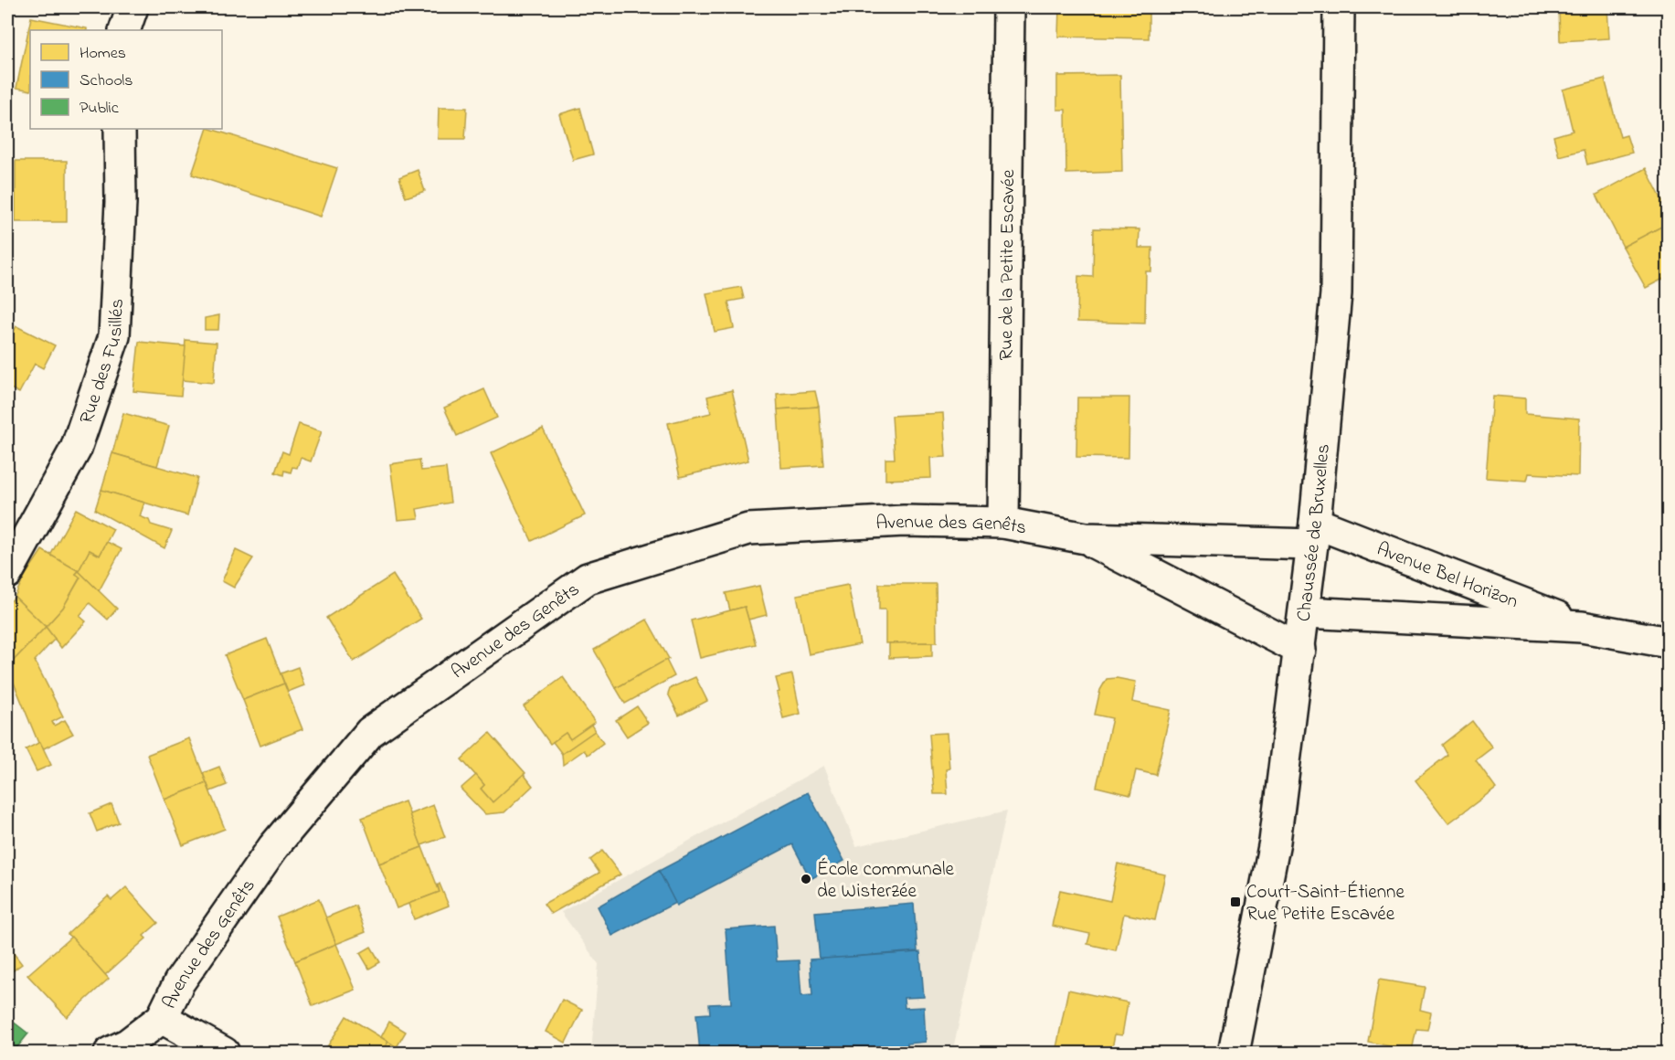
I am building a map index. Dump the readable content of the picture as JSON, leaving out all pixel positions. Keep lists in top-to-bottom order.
{
  "streets": {
    "street": [
      "Rue de la Petite Escavée",
      "Rue des Fusillés",
      "Avenue des Genêts",
      "Chaussée de Bruxelles",
      "Avenue Bel Horizon"
    ]
  },
  "crossings": [
    ["Rue de la Petite Escavée", "Avenue des Genêts"],
    ["Avenue des Genêts", "Chaussée de Bruxelles"],
    ["Avenue des Genêts", "Avenue Bel Horizon"],
    ["Chaussée de Bruxelles", "Avenue Bel Horizon"]
  ],
  "places": {
    "other": ["École communale de Wisterzée"],
    "transit": ["Court-Saint-Étienne Rue Petite Escavée"]
  },
  "legend": ["Homes", "Schools", "Public"]
}
